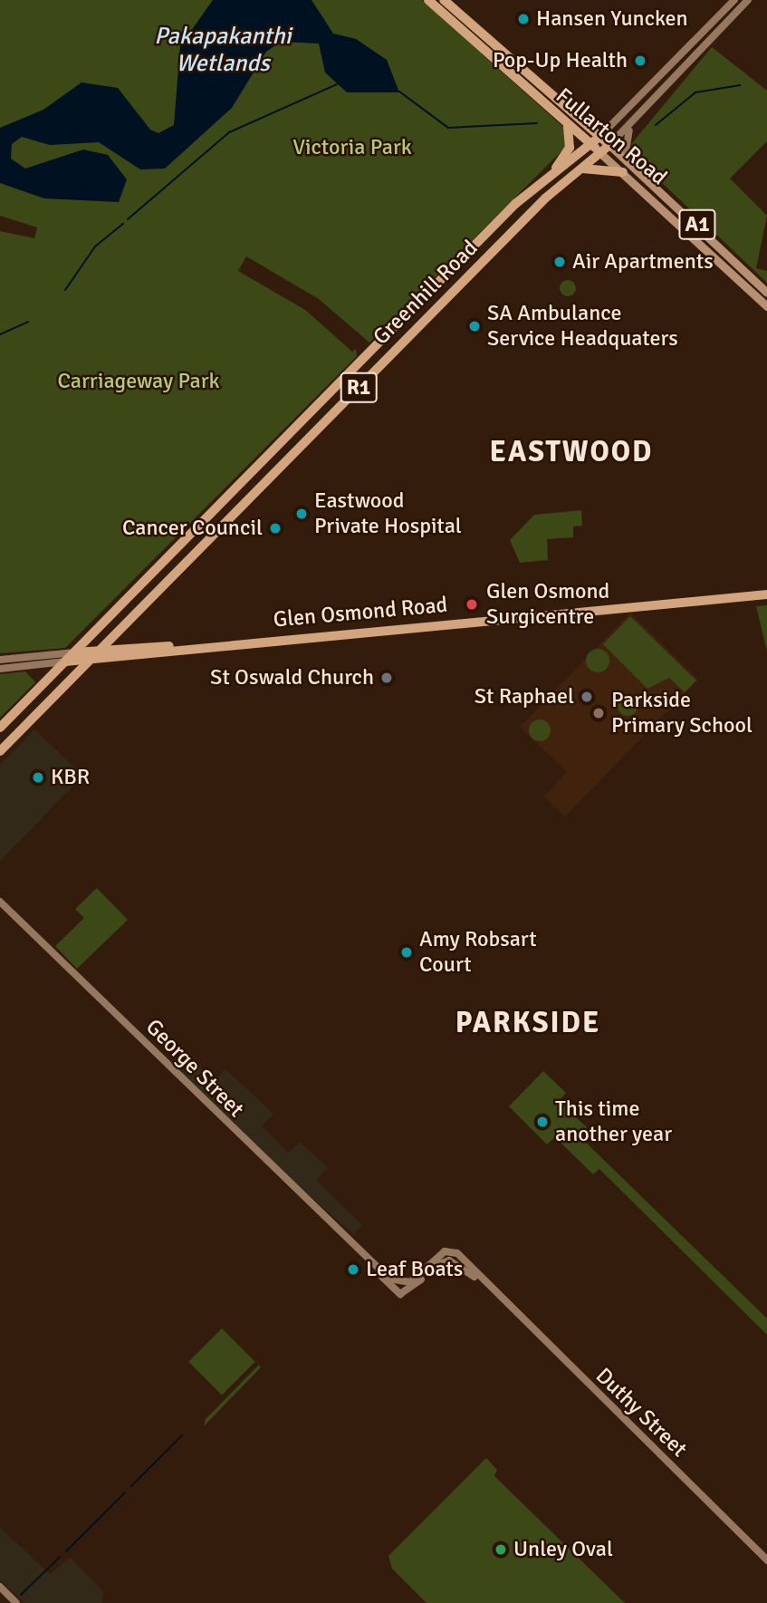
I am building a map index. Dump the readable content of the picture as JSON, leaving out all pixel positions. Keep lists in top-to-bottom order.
{
  "streets": {
    "highway": [
      "Fullarton Road",
      "A1",
      "Greenhill Road",
      "R1",
      "Glen Osmond Road"
    ],
    "street": ["George Street", "Duthy Street"]
  },
  "crossings": [
    ["Fullarton Road", "Greenhill Road"],
    ["Fullarton Road", "R1"],
    ["Greenhill Road", "R1"],
    ["Greenhill Road", "Glen Osmond Road"],
    ["George Street", "Duthy Street"]
  ],
  "districts": ["EASTWOOD", "PARKSIDE"],
  "water": ["Pakapakanthi Wetlands"],
  "parks": ["Victoria Park", "Carriageway Park"],
  "places": [
    "Hansen Yuncken",
    "Pop-Up Health",
    "Air Apartments",
    "SA Ambulance Service Headquaters",
    "Eastwood Private Hospital",
    "Cancer Council",
    "Glen Osmond Surgicentre",
    "St Oswald Church",
    "St Raphael",
    "Parkside Primary School",
    "KBR",
    "Amy Robsart Court",
    "This time another year",
    "Leaf Boats",
    "Unley Oval"
  ]
}
